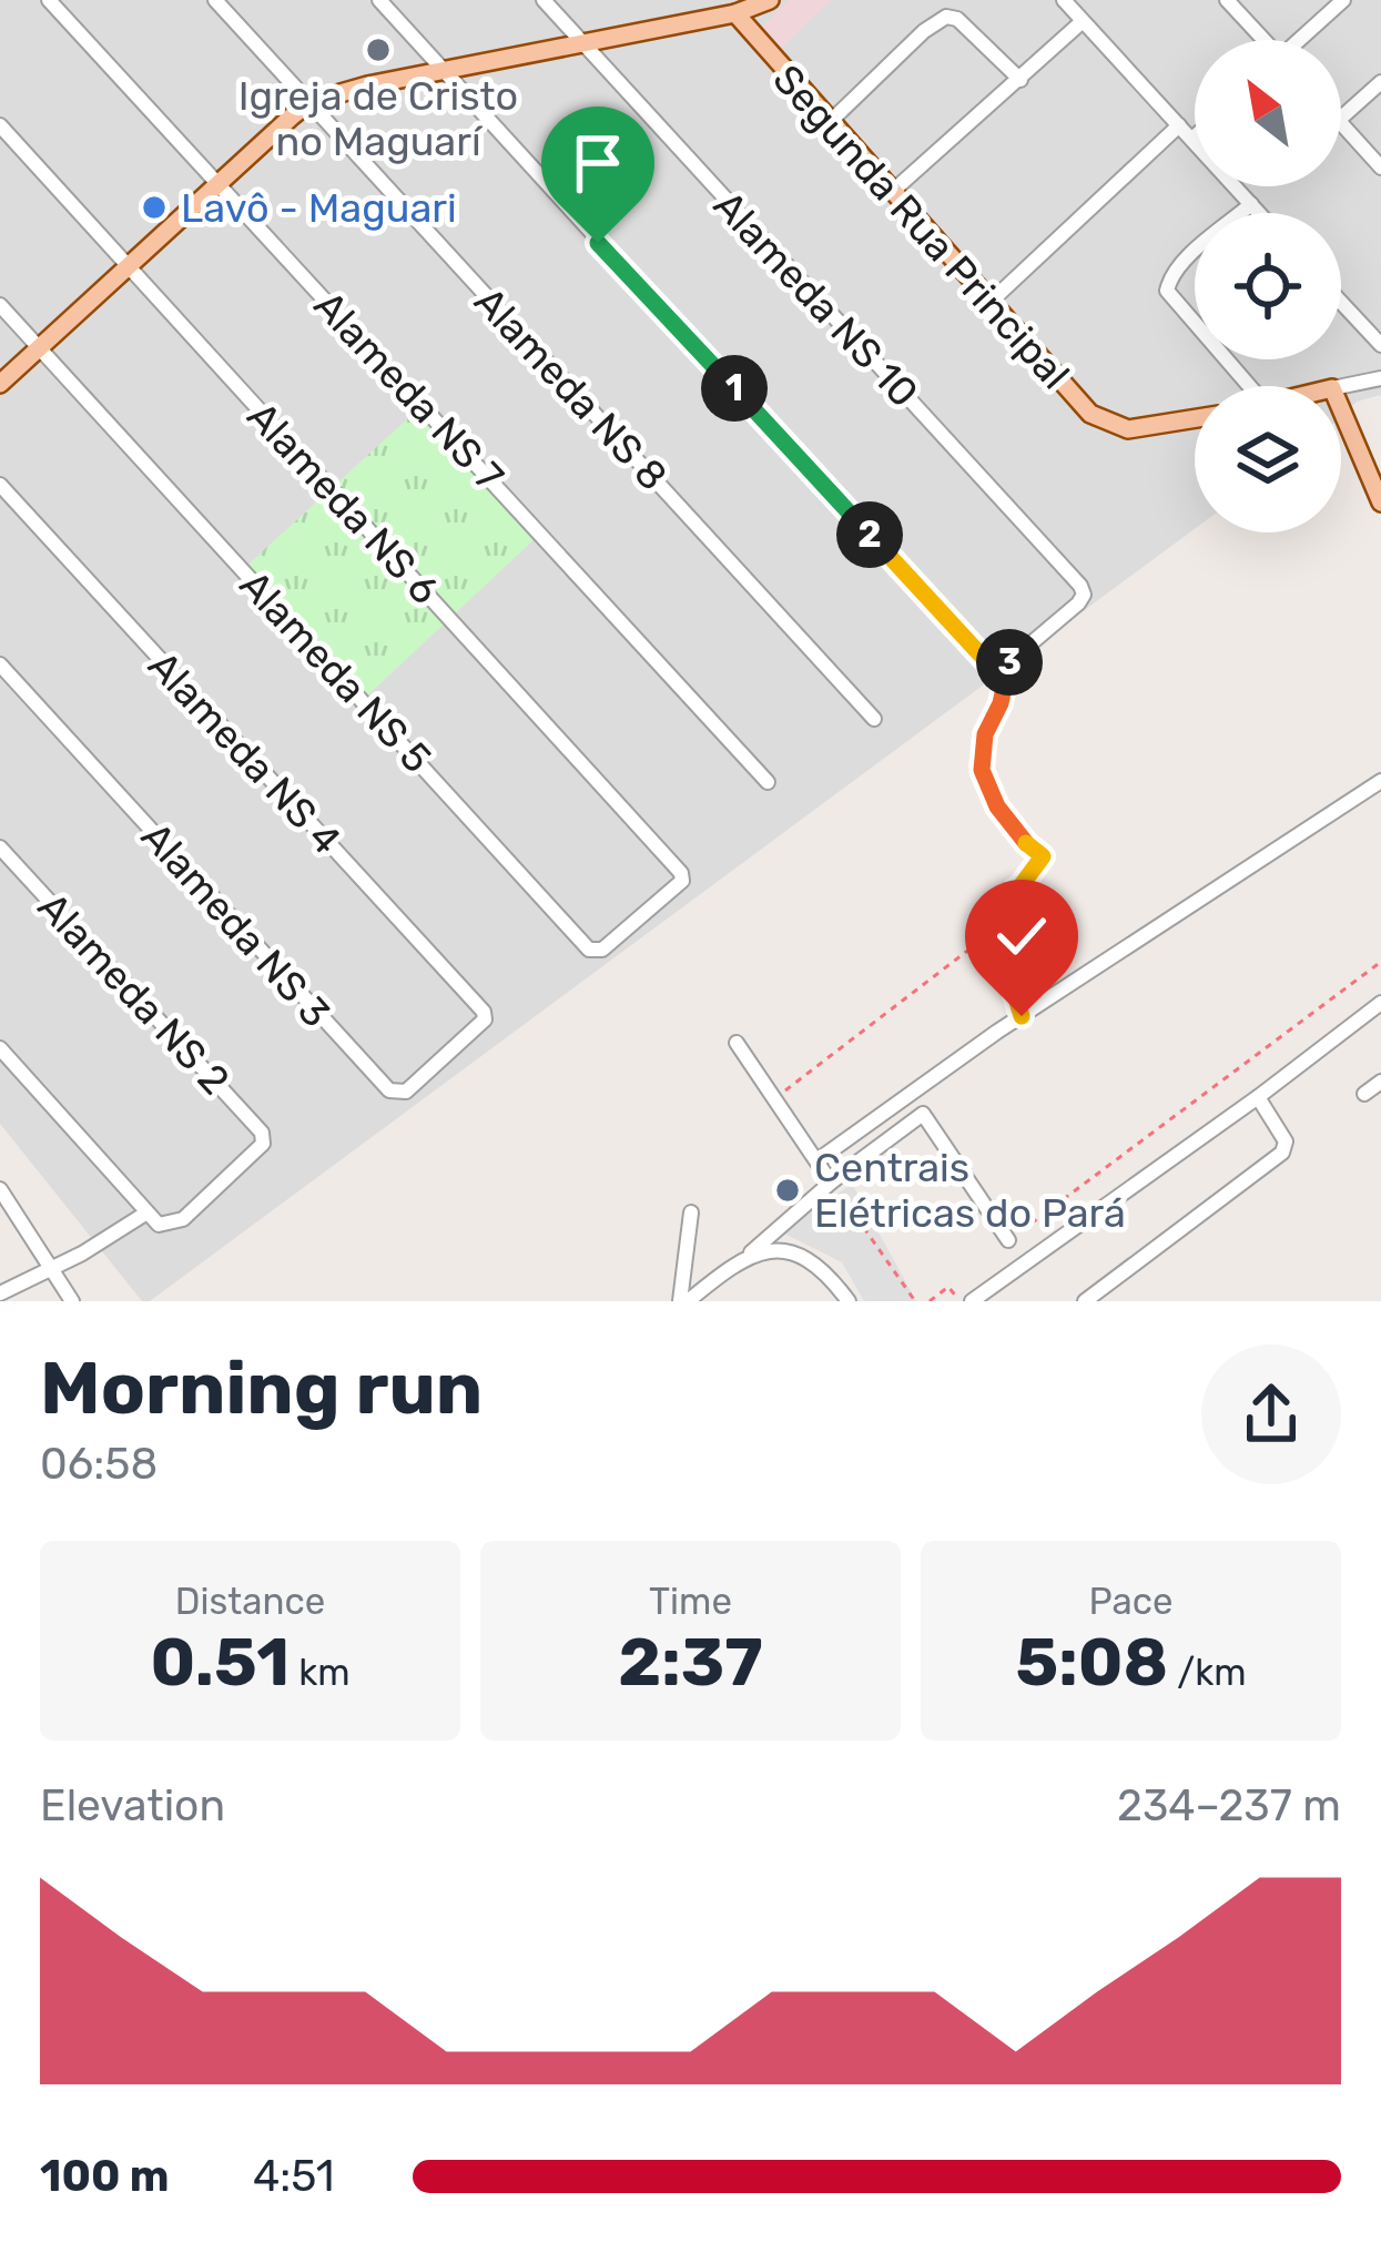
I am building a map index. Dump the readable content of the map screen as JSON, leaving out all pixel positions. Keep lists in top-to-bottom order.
{
  "streets": {
    "main road": ["Segunda Rua Principal"],
    "street": [
      "Alameda NS 10",
      "Alameda NS 8",
      "Alameda NS 7",
      "Alameda NS 6",
      "Alameda NS 5",
      "Alameda NS 4",
      "Alameda NS 3",
      "Alameda NS 2"
    ]
  },
  "crossings": [
    ["Alameda NS 6", "Alameda NS 5"],
    ["Alameda NS 4", "Alameda NS 3"]
  ],
  "places": ["Igreja de Cristo no Maguarí", "Lavô - Maguari", "Centrais Elétricas do Pará"],
  "north": "top left",
  "page": {
    "pins": ["1", "2", "3"],
    "heading": ["Morning run", "06:58"],
    "stats": [
      ["Distance", "0.51 km"],
      ["Time", "2:37"],
      ["Pace", "5:08 /km"]
    ],
    "chart": ["Elevation", "234–237 m"],
    "list": [
      {
        "name": "100 m",
        "note": "4:51"
      }
    ]
  }
}
